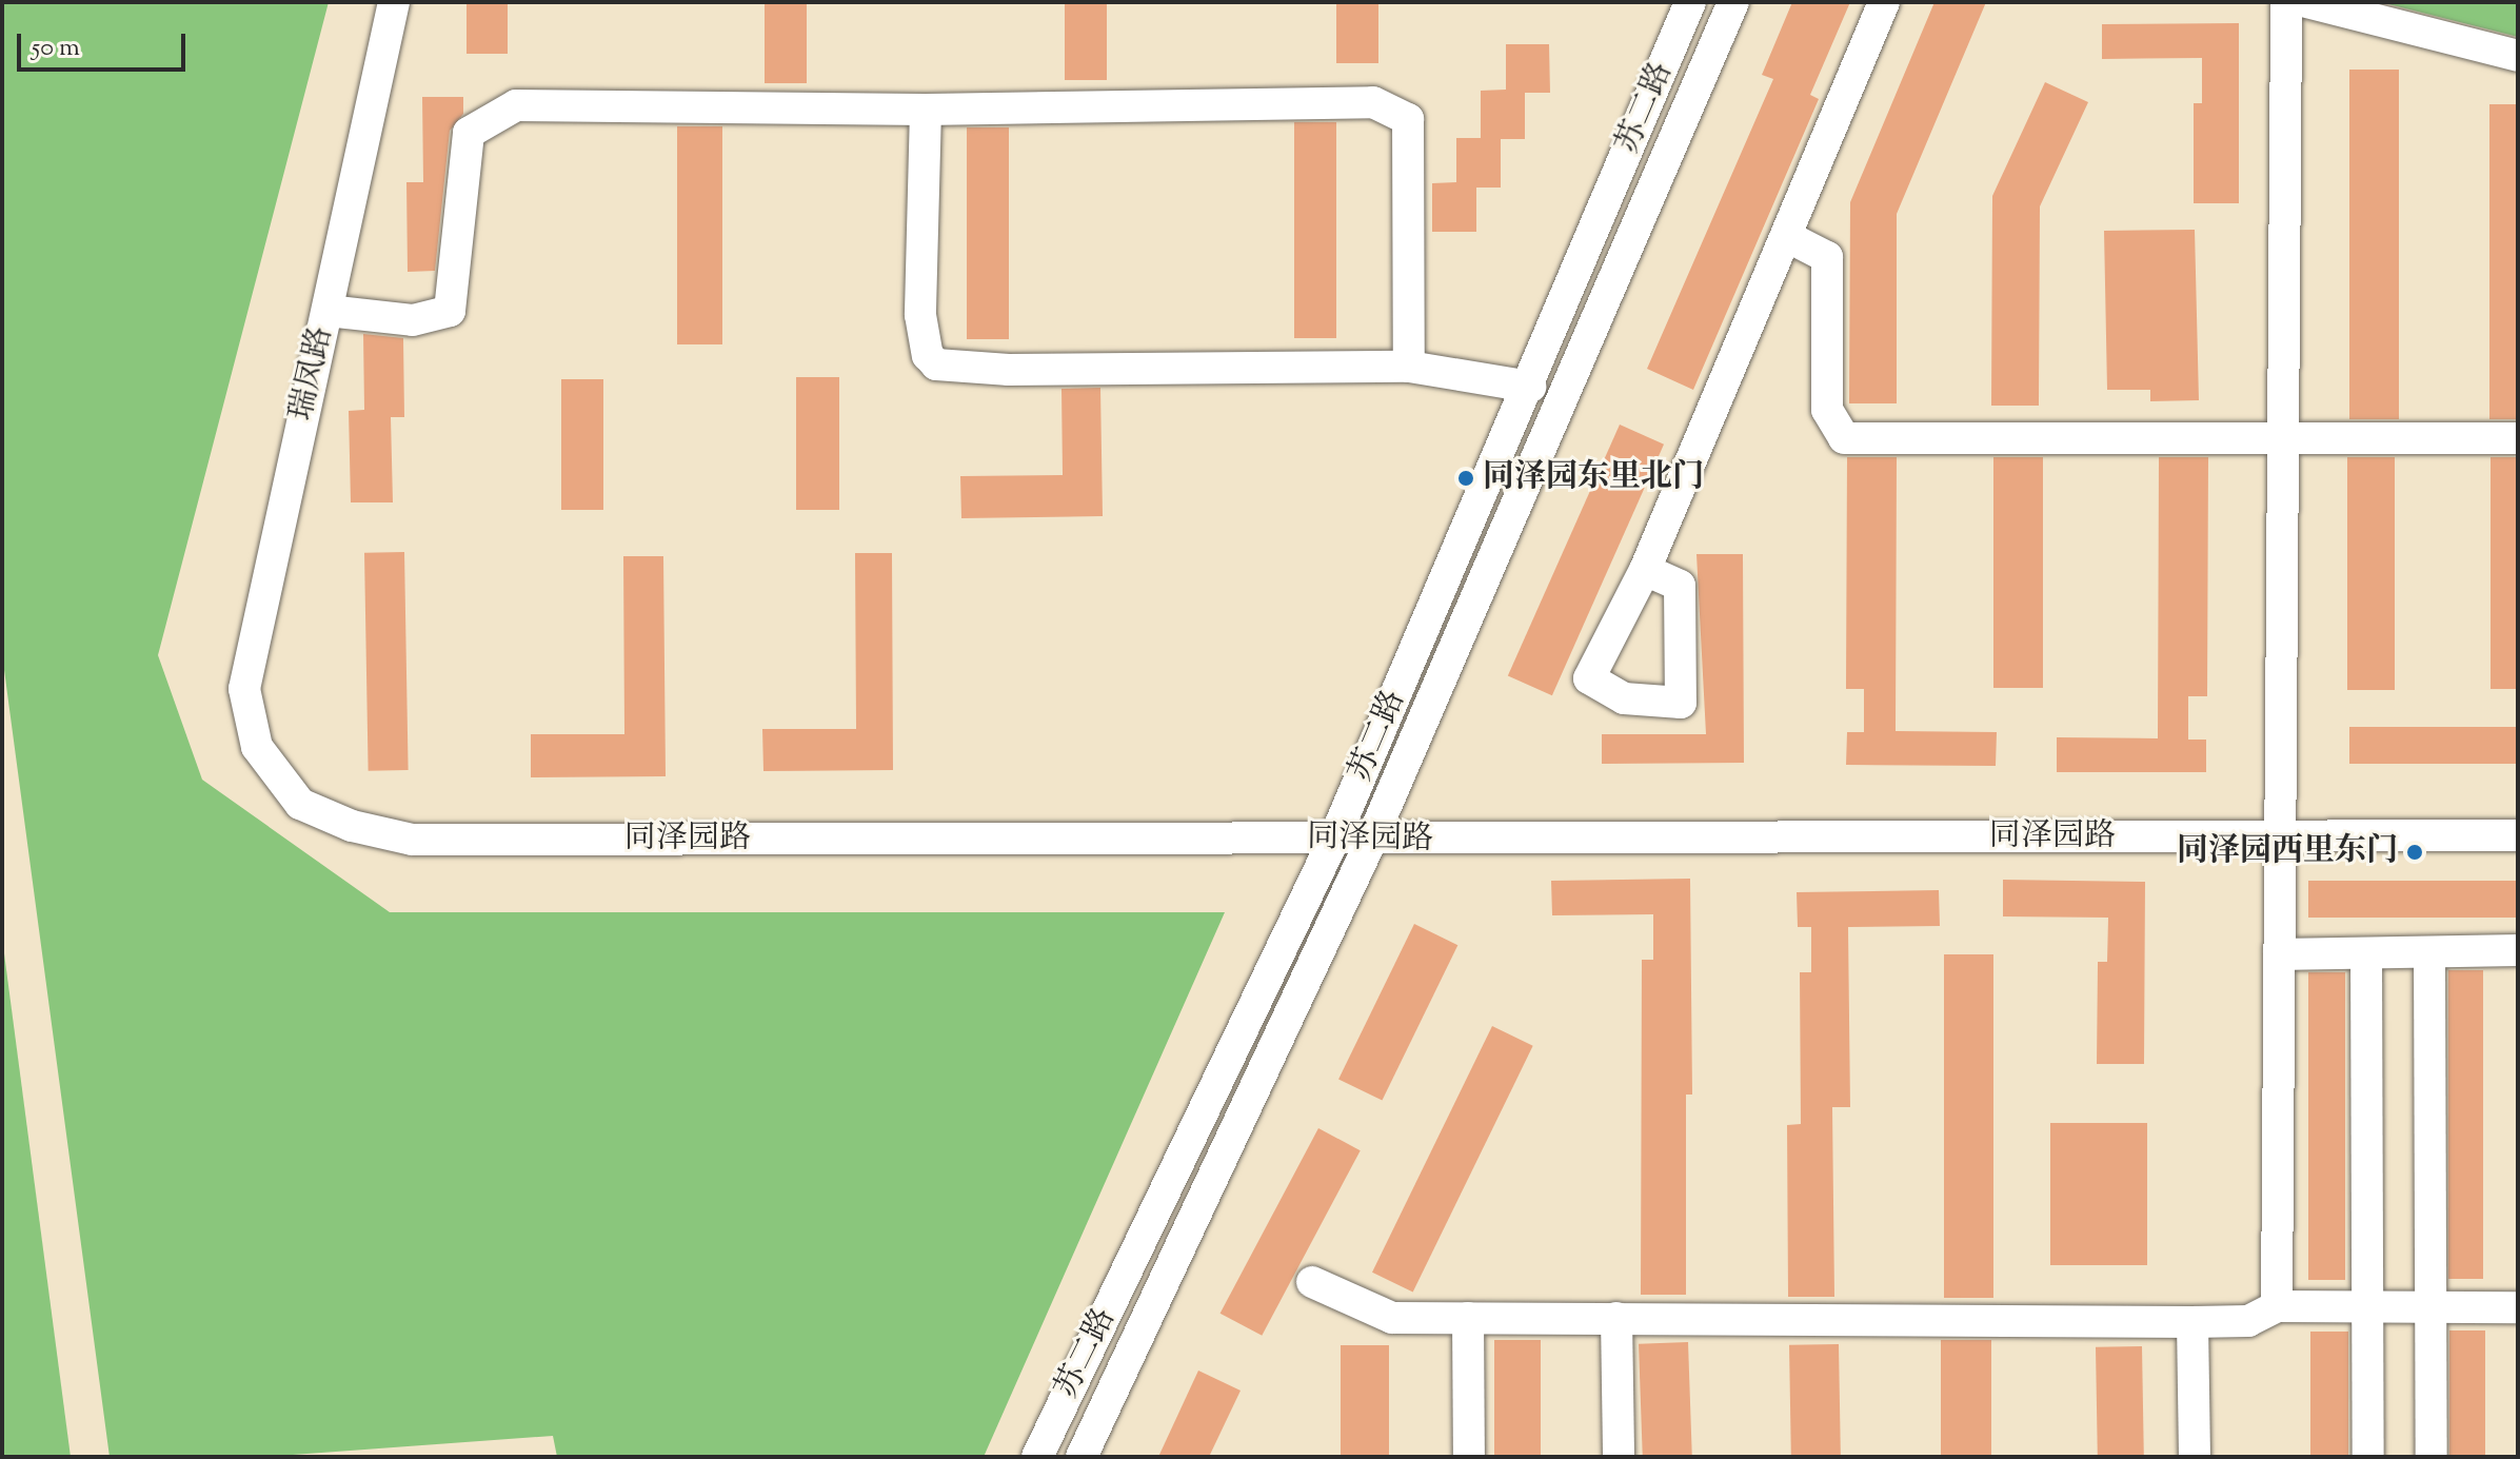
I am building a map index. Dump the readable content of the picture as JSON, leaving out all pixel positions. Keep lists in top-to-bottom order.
{
  "streets": {
    "street": ["苏二路", "瑞凤路", "同泽园路"]
  },
  "crossings": [
    ["苏二路", "同泽园路"],
    ["瑞凤路", "同泽园路"]
  ],
  "places": ["同泽园东里北门", "同泽园西里东门"],
  "scale_bar": "50 m"
}
